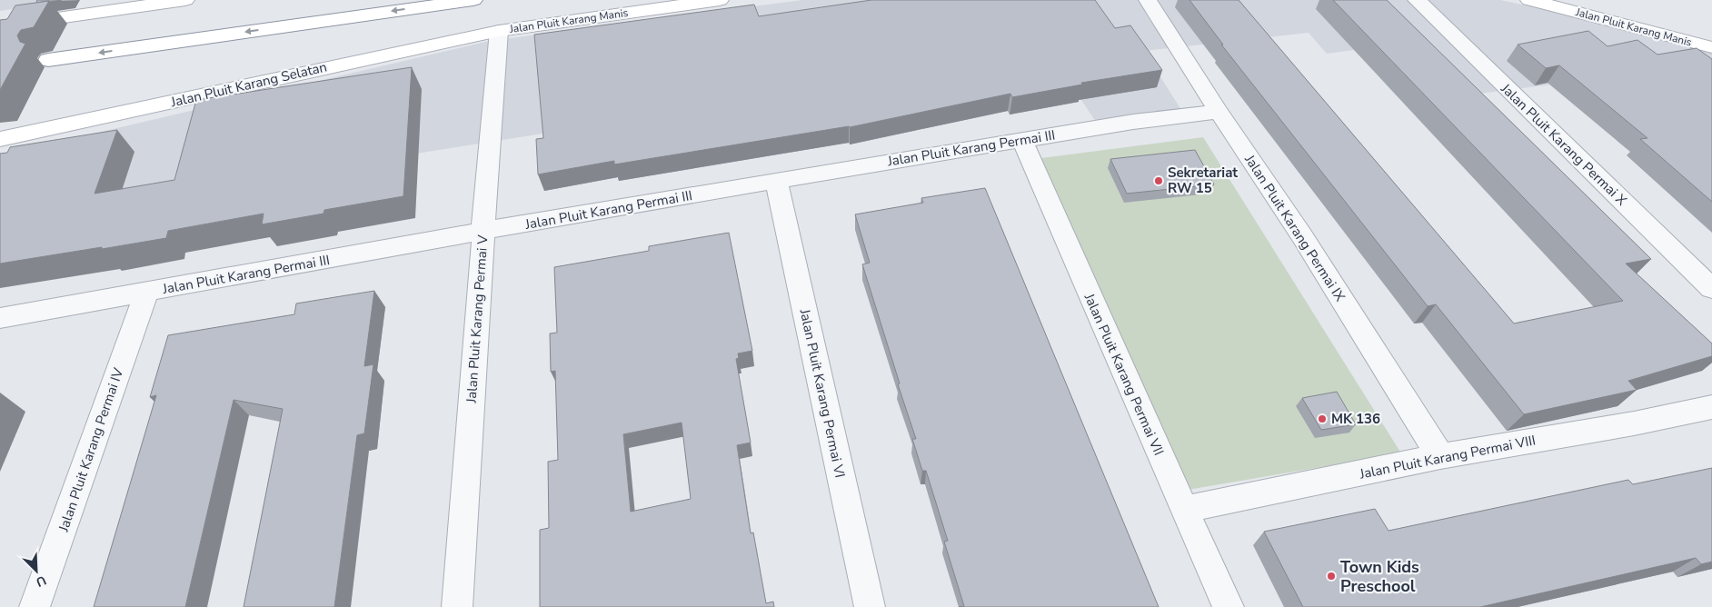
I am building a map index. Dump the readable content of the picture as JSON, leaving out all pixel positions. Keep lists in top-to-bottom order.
{
  "streets": {
    "main road": ["Jalan Pluit Karang Manis", "Jalan Pluit Karang Selatan"],
    "street": [
      "Jalan Pluit Karang Permai X",
      "Jalan Pluit Karang Permai III",
      "Jalan Pluit Karang Permai IX",
      "Jalan Pluit Karang Permai V",
      "Jalan Pluit Karang Permai VII",
      "Jalan Pluit Karang Permai VI",
      "Jalan Pluit Karang Permai IV",
      "Jalan Pluit Karang Permai VIII"
    ]
  },
  "crossings": [
    ["Jalan Pluit Karang Manis", "Jalan Pluit Karang Selatan"],
    ["Jalan Pluit Karang Manis", "Jalan Pluit Karang Permai V"],
    ["Jalan Pluit Karang Selatan", "Jalan Pluit Karang Permai V"],
    ["Jalan Pluit Karang Permai III", "Jalan Pluit Karang Permai IX"],
    ["Jalan Pluit Karang Permai III", "Jalan Pluit Karang Permai V"],
    ["Jalan Pluit Karang Permai III", "Jalan Pluit Karang Permai VII"],
    ["Jalan Pluit Karang Permai III", "Jalan Pluit Karang Permai VI"],
    ["Jalan Pluit Karang Permai III", "Jalan Pluit Karang Permai IV"],
    ["Jalan Pluit Karang Permai IX", "Jalan Pluit Karang Permai VIII"],
    ["Jalan Pluit Karang Permai VII", "Jalan Pluit Karang Permai VIII"]
  ],
  "places": ["Sekretariat RW 15", "MK 136", "Town Kids Preschool"],
  "north": "bottom right"
}
